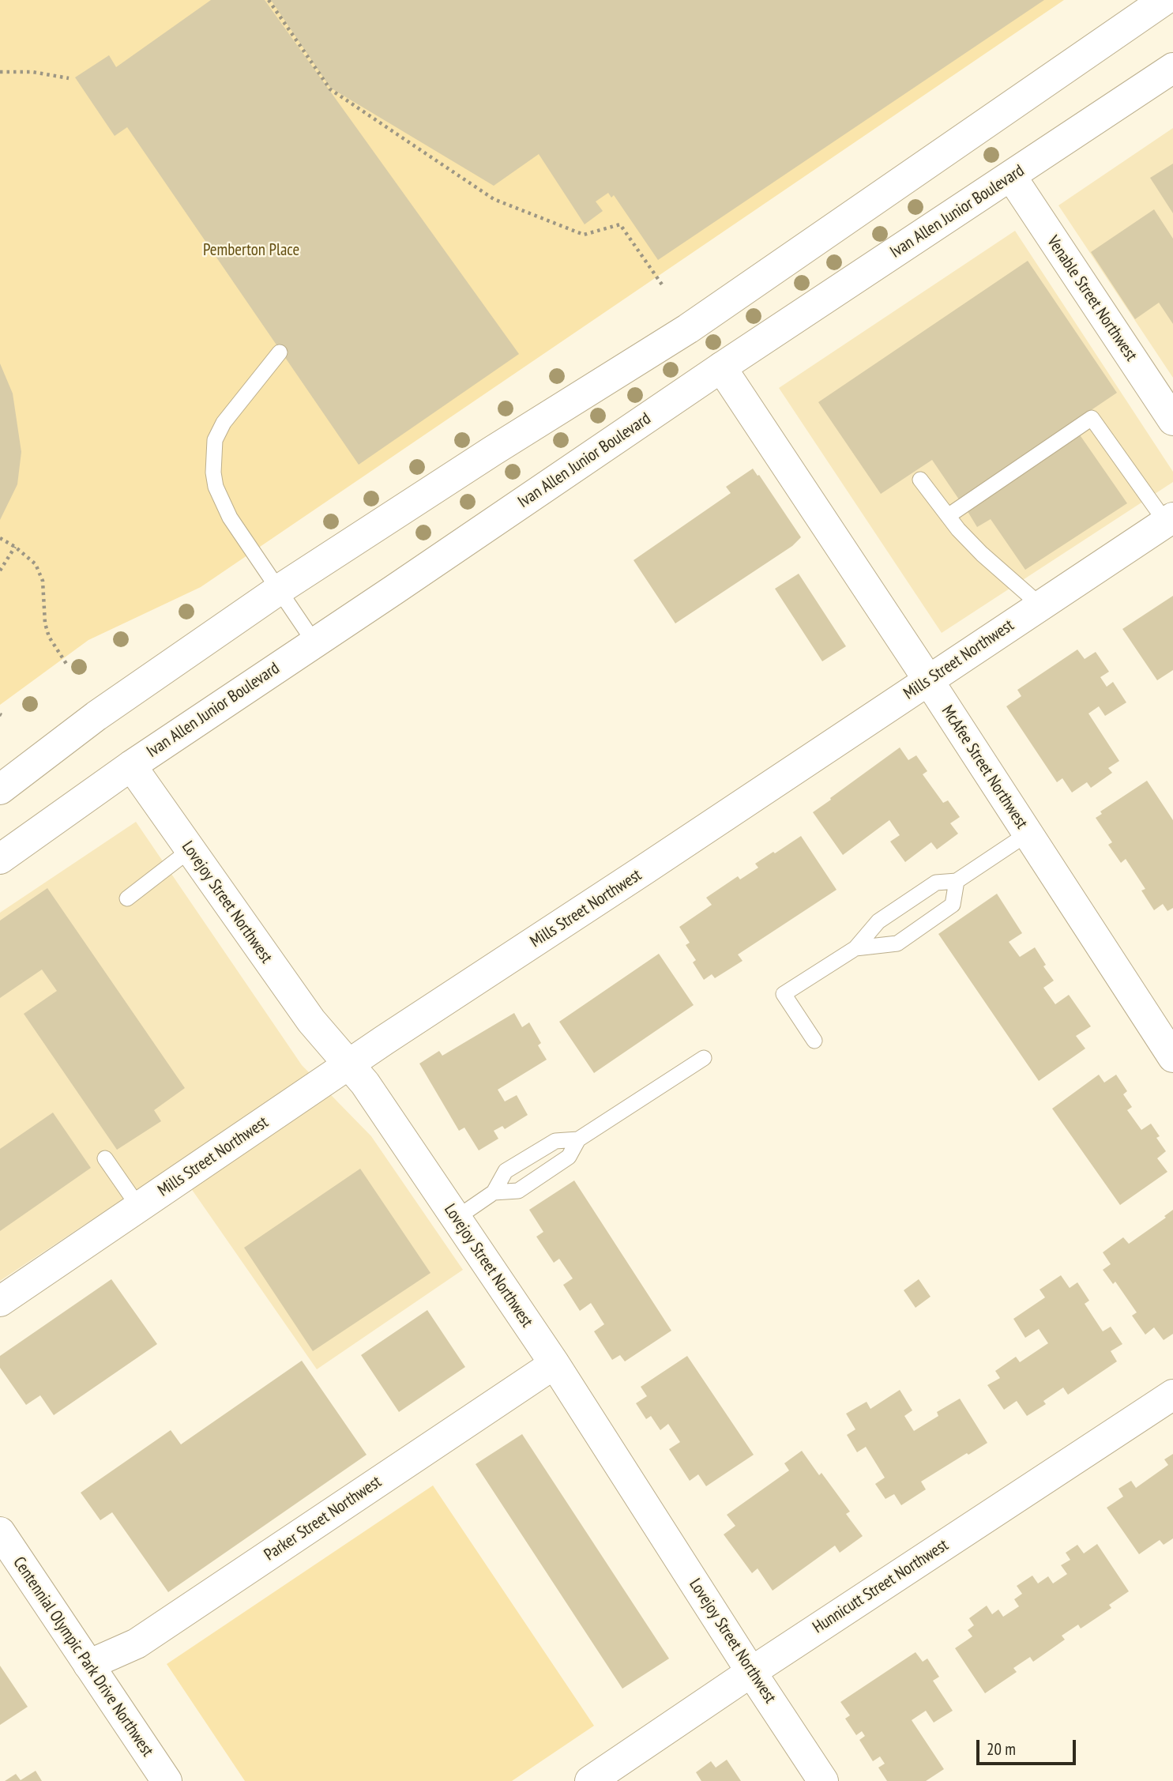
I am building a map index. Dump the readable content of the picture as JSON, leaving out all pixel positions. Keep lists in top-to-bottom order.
{
  "streets": {
    "street": [
      "Ivan Allen Junior Boulevard",
      "Venable Street Northwest",
      "Mills Street Northwest",
      "McAfee Street Northwest",
      "Lovejoy Street Northwest",
      "Parker Street Northwest",
      "Hunnicutt Street Northwest",
      "Centennial Olympic Park Drive Northwest"
    ]
  },
  "crossings": [
    ["Ivan Allen Junior Boulevard", "Venable Street Northwest"],
    ["Ivan Allen Junior Boulevard", "McAfee Street Northwest"],
    ["Ivan Allen Junior Boulevard", "Lovejoy Street Northwest"],
    ["Mills Street Northwest", "McAfee Street Northwest"],
    ["Mills Street Northwest", "Lovejoy Street Northwest"],
    ["Lovejoy Street Northwest", "Parker Street Northwest"],
    ["Lovejoy Street Northwest", "Hunnicutt Street Northwest"],
    ["Parker Street Northwest", "Centennial Olympic Park Drive Northwest"]
  ],
  "parks": ["Pemberton Place"],
  "scale_bar": "20 m"
}
